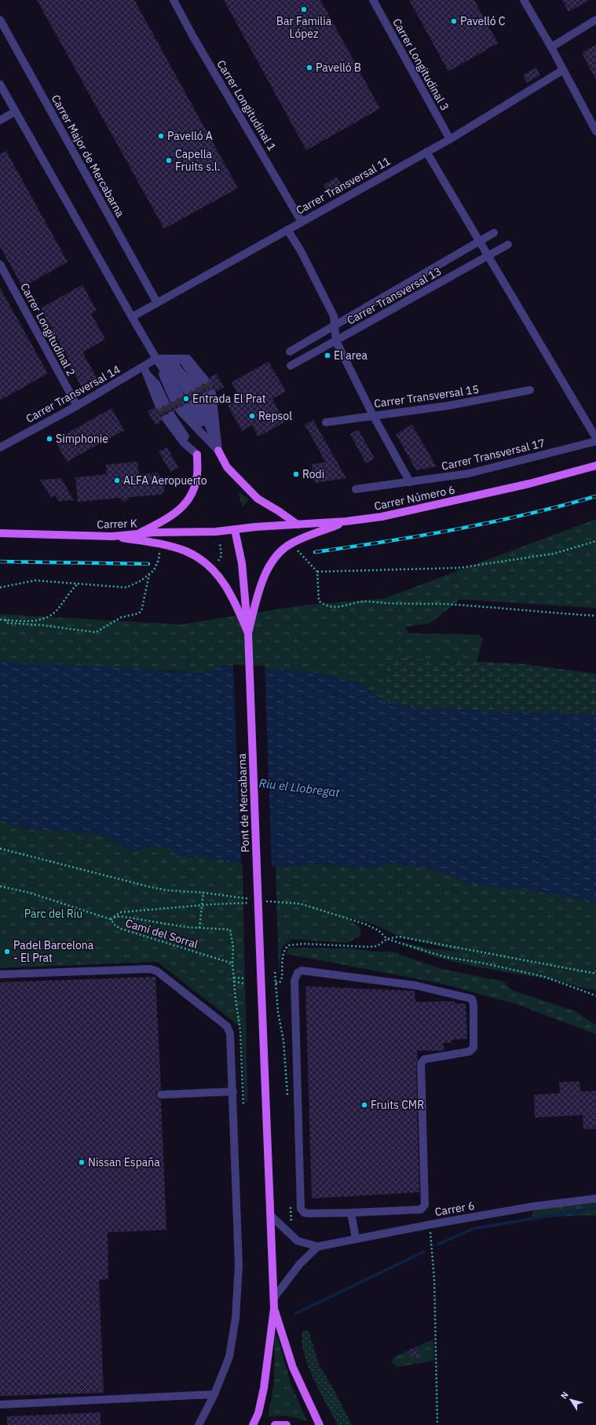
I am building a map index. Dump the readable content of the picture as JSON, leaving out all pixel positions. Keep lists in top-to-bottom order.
{
  "streets": {
    "main road": ["Carrer Número 6", "Carrer K", "Pont de Mercabarna"],
    "street": [
      "Carrer Longitudinal 3",
      "Carrer Longitudinal 1",
      "Carrer Major de Mercabarna",
      "Carrer Transversal 11",
      "Carrer Transversal 13",
      "Carrer Longitudinal 2",
      "Carrer Transversal 14",
      "Carrer Transversal 15",
      "Carrer Transversal 17",
      "Carrer 6"
    ],
    "path": ["Camí del Sorral"]
  },
  "crossings": [
    ["Carrer Longitudinal 3", "Carrer Transversal 11"],
    ["Carrer Longitudinal 1", "Carrer Transversal 11"],
    ["Carrer Major de Mercabarna", "Carrer Transversal 11"],
    ["Carrer Longitudinal 2", "Carrer Transversal 14"],
    ["Carrer Número 6", "Carrer K"],
    ["Carrer Número 6", "Pont de Mercabarna"],
    ["Carrer K", "Pont de Mercabarna"],
    ["Pont de Mercabarna", "Carrer 6"]
  ],
  "water": ["Riu el Llobregat"],
  "parks": ["Parc del Riu"],
  "places": [
    "Bar Familia López",
    "Pavelló C",
    "Pavelló B",
    "Pavelló A",
    "Capella Fruits s.l.",
    "El area",
    "Entrada El Prat",
    "Repsol",
    "Simphonie",
    "Rodi",
    "ALFA Aeropuerto",
    "Padel Barcelona - El Prat",
    "Fruits CMR",
    "Nissan España"
  ],
  "north": "top left"
}
